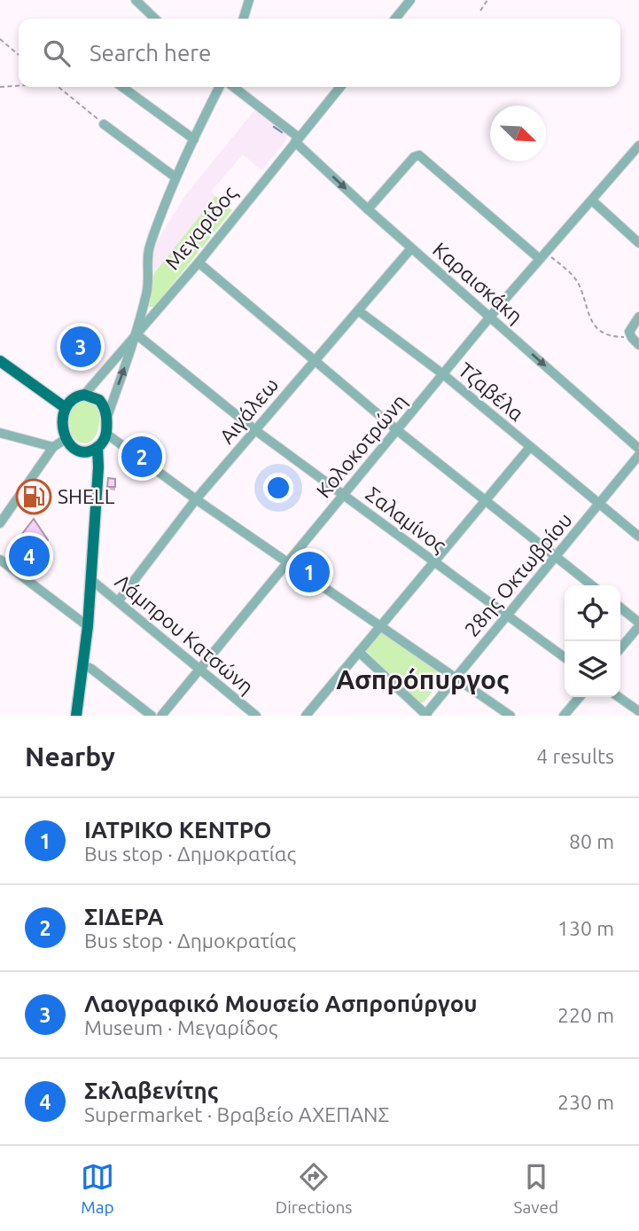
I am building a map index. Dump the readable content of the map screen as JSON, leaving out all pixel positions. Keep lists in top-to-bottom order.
{
  "streets": {
    "street": [
      "Μεγαρίδος",
      "Καραισκάκη",
      "Τζαβέλα",
      "Αιγάλεω",
      "Κολοκοτρώνη",
      "Σαλαμίνος",
      "28ης Οκτωβρίου",
      "Λάμπρου Κατσώνη"
    ]
  },
  "crossings": [
    ["Μεγαρίδος", "Καραισκάκη"],
    ["Μεγαρίδος", "Σαλαμίνος"],
    ["Καραισκάκη", "Αιγάλεω"],
    ["Καραισκάκη", "Κολοκοτρώνη"],
    ["Τζαβέλα", "Αιγάλεω"],
    ["Τζαβέλα", "Κολοκοτρώνη"],
    ["Τζαβέλα", "28ης Οκτωβρίου"],
    ["Αιγάλεω", "Σαλαμίνος"],
    ["Αιγάλεω", "Λάμπρου Κατσώνη"],
    ["Κολοκοτρώνη", "Σαλαμίνος"],
    ["Κολοκοτρώνη", "Λάμπρου Κατσώνη"],
    ["Σαλαμίνος", "28ης Οκτωβρίου"]
  ],
  "one_way": ["Καραισκάκη"],
  "districts": ["Ασπρόπυργος"],
  "places": {
    "fuel station": ["SHELL"]
  },
  "north": "bottom right",
  "page": {
    "search": "Search here",
    "pins": [
      "3",
      "2",
      "4",
      "1"
    ],
    "heading": ["Nearby", "4 results"],
    "list": [
      {
        "mark": "1",
        "name": "ΙΑΤΡΙΚΟ ΚΕΝΤΡΟ",
        "note": "Bus stop · Δημοκρατίας",
        "value": "80 m"
      },
      {
        "mark": "2",
        "name": "ΣΙΔΕΡΑ",
        "note": "Bus stop · Δημοκρατίας",
        "value": "130 m"
      },
      {
        "mark": "3",
        "name": "Λαογραφικό Μουσείο Ασπροπύργου",
        "note": "Museum · Μεγαρίδος",
        "value": "220 m"
      },
      {
        "mark": "4",
        "name": "Σκλαβενίτης",
        "note": "Supermarket · Βραβείο ΑΧΕΠΑΝΣ",
        "value": "230 m"
      }
    ],
    "nav": ["Map", "Directions", "Saved"]
  }
}
